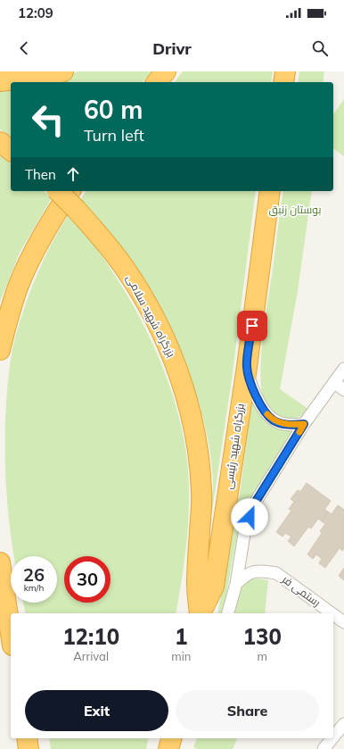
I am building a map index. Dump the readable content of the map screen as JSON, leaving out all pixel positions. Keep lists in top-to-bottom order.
{
  "streets": {
    "highway": ["بزرگراه شهید سلامی", "بزرگراه شهید رئیسی"],
    "street": ["رستمی فر"]
  },
  "parks": ["بوستان زنبق"],
  "page": {
    "status": "12:09",
    "header": "Drivr",
    "turn": ["60 m", "Turn left"],
    "then": "Then",
    "speed": "26 km/h",
    "limit": "30",
    "eta": [
      "12:10",
      "Arrival",
      "1",
      "min",
      "130",
      "m"
    ],
    "buttons": ["Exit", "Share"]
  }
}
